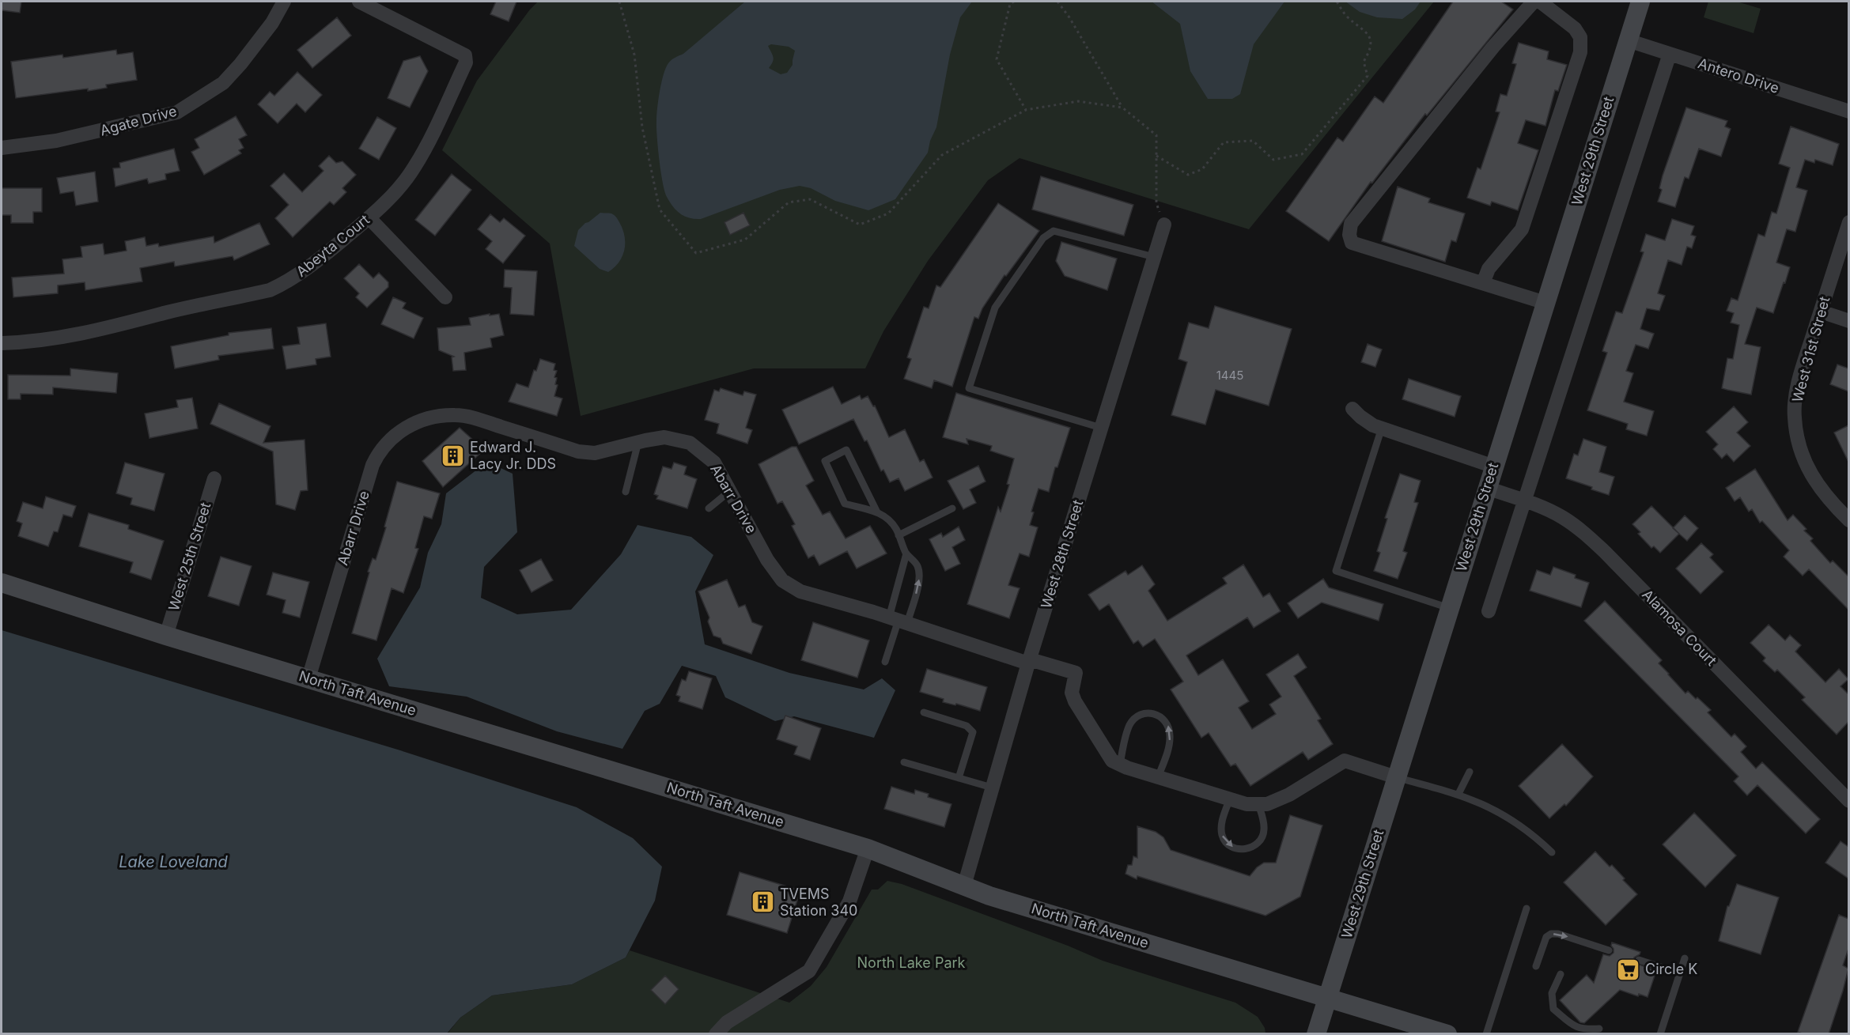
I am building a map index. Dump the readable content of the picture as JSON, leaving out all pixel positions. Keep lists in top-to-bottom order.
{
  "streets": {
    "main road": ["West 29th Street", "North Taft Avenue"],
    "street": [
      "Antero Drive",
      "Agate Drive",
      "Abeyta Court",
      "West 31st Street",
      "Abarr Drive",
      "West 28th Street",
      "West 25th Street",
      "Alamosa Court"
    ]
  },
  "crossings": [
    ["Antero Drive", "West 29th Street"],
    ["West 29th Street", "Alamosa Court"],
    ["West 29th Street", "North Taft Avenue"],
    ["Abarr Drive", "West 28th Street"],
    ["Abarr Drive", "North Taft Avenue"],
    ["West 28th Street", "North Taft Avenue"],
    ["West 25th Street", "North Taft Avenue"]
  ],
  "water": ["Lake Loveland"],
  "parks": ["North Lake Park"],
  "places": {
    "building": ["Edward J. Lacy Jr. DDS", "TVEMS Station 340"],
    "supermarket": ["Circle K"]
  },
  "house_numbers": ["1445"]
}
